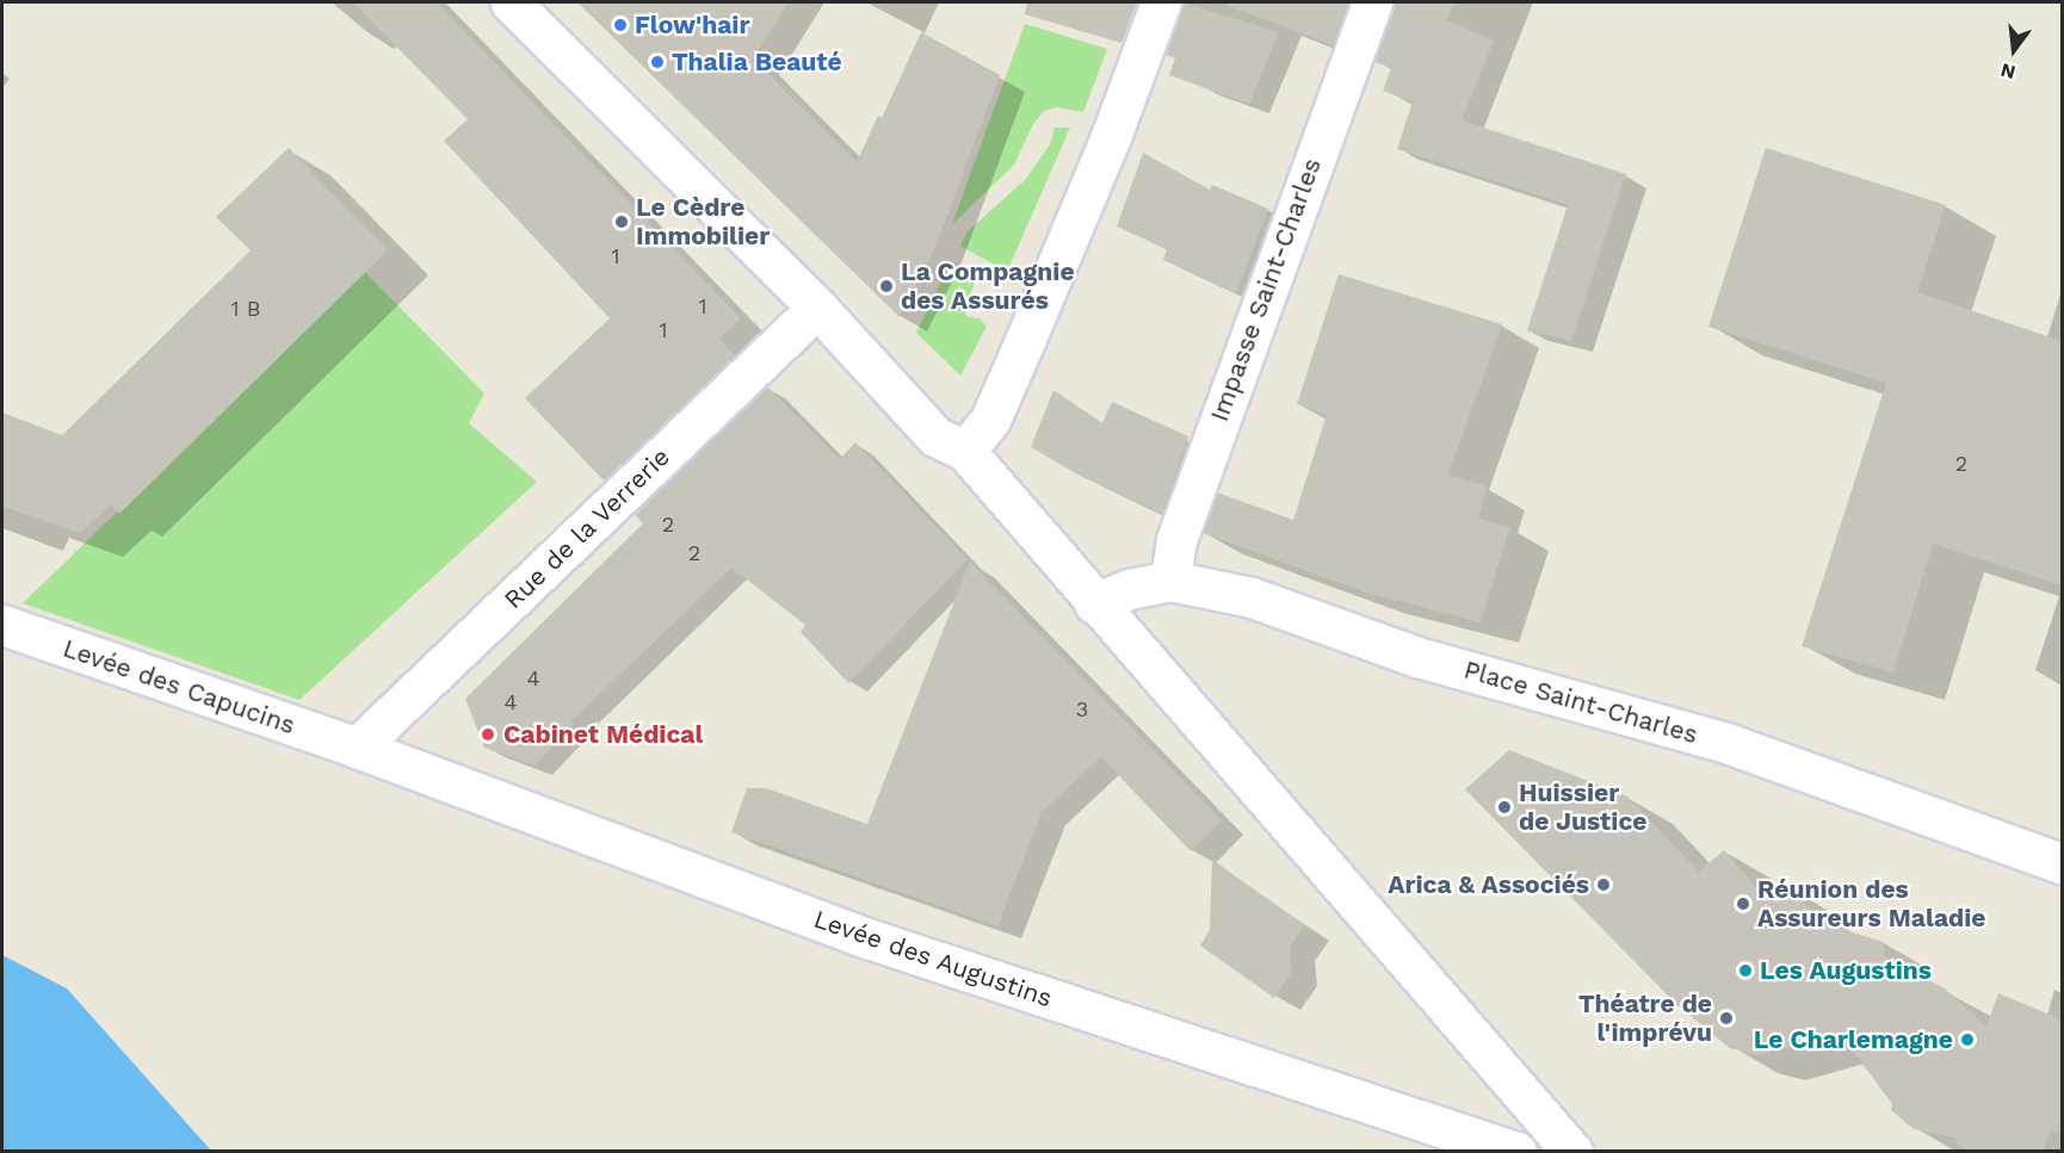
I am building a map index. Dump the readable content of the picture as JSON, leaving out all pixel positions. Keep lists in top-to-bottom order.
{
  "streets": {
    "street": [
      "Impasse Saint-Charles",
      "Rue de la Verrerie",
      "Levée des Capucins",
      "Place Saint-Charles",
      "Levée des Augustins"
    ]
  },
  "crossings": [
    ["Impasse Saint-Charles", "Place Saint-Charles"],
    ["Rue de la Verrerie", "Levée des Capucins"],
    ["Rue de la Verrerie", "Levée des Augustins"],
    ["Levée des Capucins", "Levée des Augustins"]
  ],
  "places": [
    "Flow'hair",
    "Thalia Beauté",
    "Le Cèdre Immobilier",
    "La Compagnie des Assurés",
    "Cabinet Médical",
    "Huissier de Justice",
    "Arica & Associés",
    "Réunion des Assureurs Maladie",
    "Les Augustins",
    "Théatre de l'imprévu",
    "Le Charlemagne"
  ],
  "house_numbers": [
    "1",
    "1",
    "1 B",
    "1",
    "2",
    "2",
    "2",
    "4",
    "4",
    "3"
  ],
  "north": "bottom"
}
